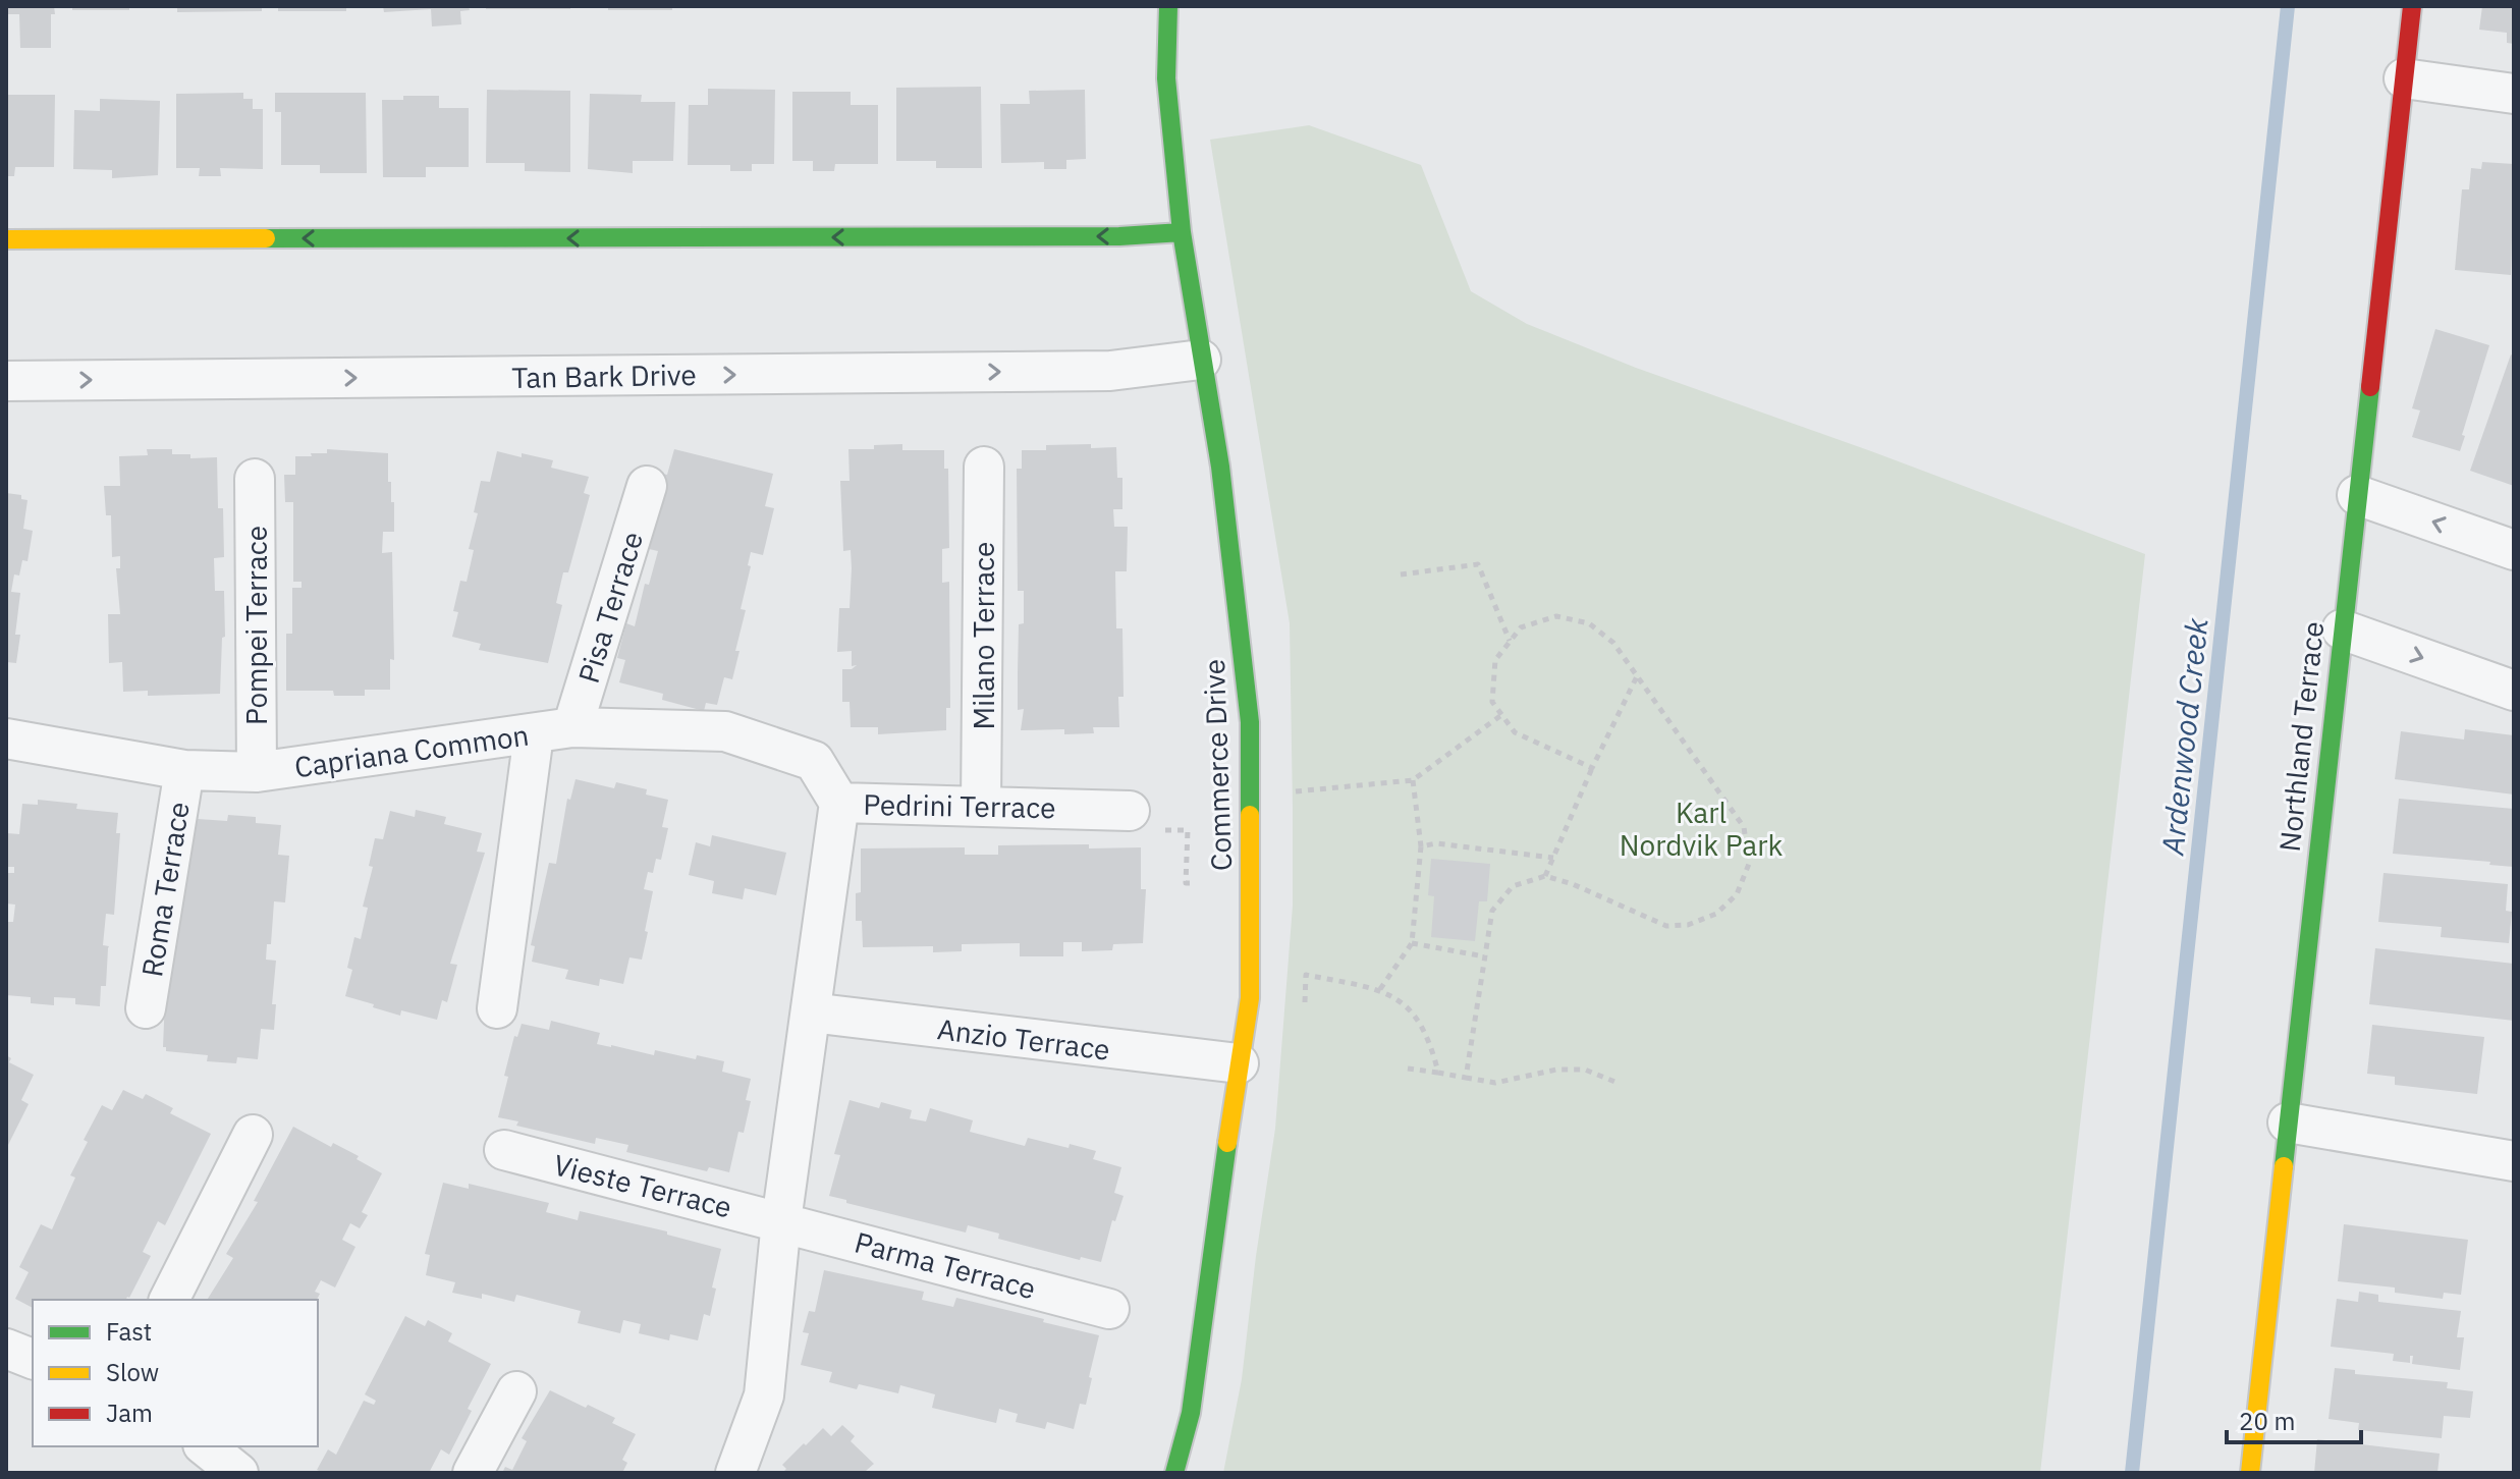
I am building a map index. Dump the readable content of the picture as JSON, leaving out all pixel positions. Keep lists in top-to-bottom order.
{
  "streets": {
    "street": [
      "Tan Bark Drive",
      "Pisa Terrace",
      "Pompei Terrace",
      "Milano Terrace",
      "Northland Terrace",
      "Capriana Common",
      "Commerce Drive",
      "Pedrini Terrace",
      "Roma Terrace",
      "Anzio Terrace",
      "Vieste Terrace",
      "Parma Terrace"
    ]
  },
  "crossings": [
    ["Tan Bark Drive", "Commerce Drive"],
    ["Pisa Terrace", "Capriana Common"],
    ["Pompei Terrace", "Capriana Common"],
    ["Milano Terrace", "Pedrini Terrace"],
    ["Capriana Common", "Pedrini Terrace"],
    ["Capriana Common", "Roma Terrace"],
    ["Commerce Drive", "Anzio Terrace"],
    ["Vieste Terrace", "Parma Terrace"]
  ],
  "water": ["Ardenwood Creek"],
  "parks": ["Karl Nordvik Park"],
  "legend": ["Fast", "Slow", "Jam"],
  "scale_bar": "20 m"
}
